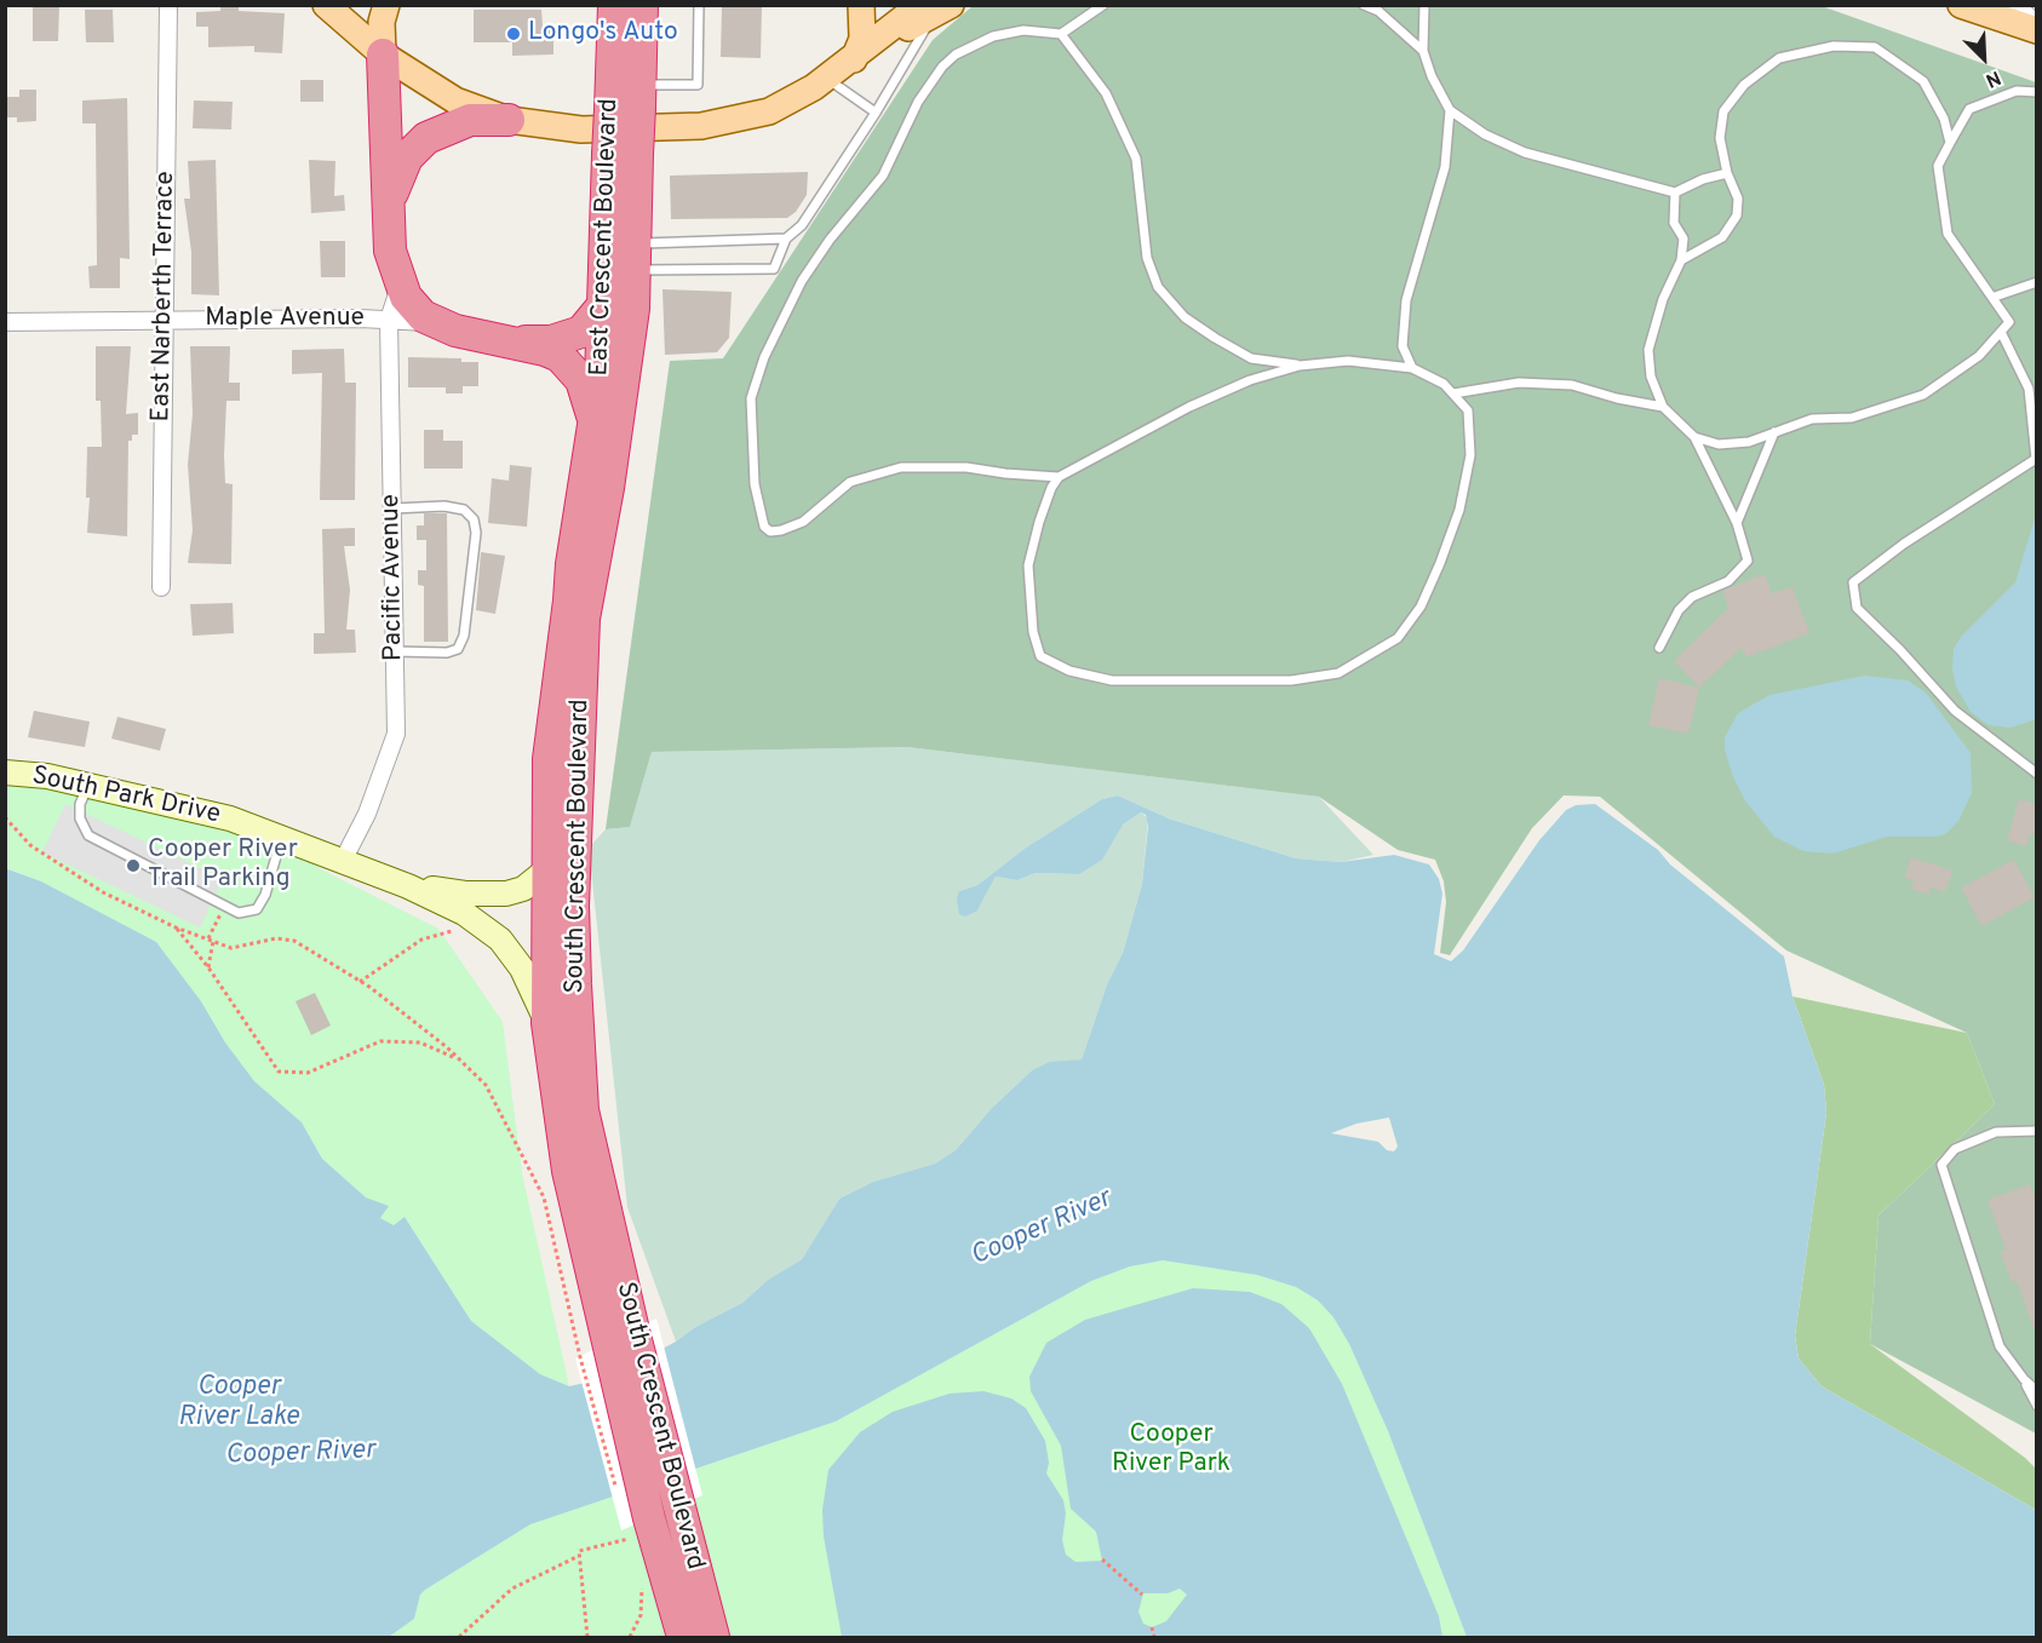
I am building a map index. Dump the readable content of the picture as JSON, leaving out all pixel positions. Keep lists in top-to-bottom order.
{
  "streets": {
    "highway": ["East Crescent Boulevard", "South Crescent Boulevard"],
    "street": [
      "East Narberth Terrace",
      "Maple Avenue",
      "Pacific Avenue",
      "South Park Drive"
    ]
  },
  "crossings": [
    ["East Crescent Boulevard", "South Crescent Boulevard"],
    ["East Narberth Terrace", "Maple Avenue"],
    ["Maple Avenue", "Pacific Avenue"],
    ["Pacific Avenue", "South Park Drive"],
    ["South Park Drive", "South Crescent Boulevard"]
  ],
  "water": ["Cooper River", "Cooper River Lake"],
  "parks": ["Cooper River Park"],
  "places": ["Longo's Auto", "Cooper River Trail Parking"],
  "north": "bottom right"
}
